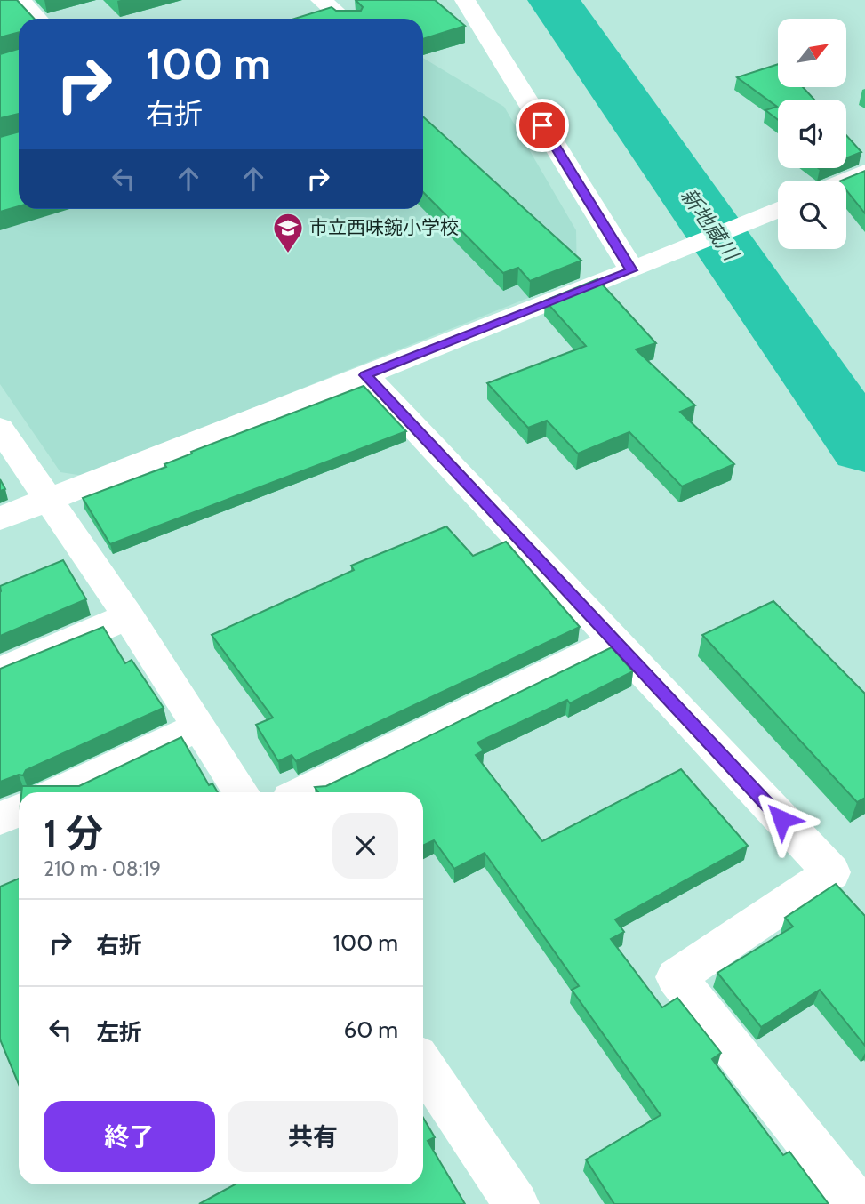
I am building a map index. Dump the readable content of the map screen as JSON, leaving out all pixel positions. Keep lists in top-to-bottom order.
{
  "water": ["新地蔵川"],
  "places": {
    "school or university": ["市立西味鋺小学校"]
  },
  "north": "top right",
  "page": {
    "turn": ["100 m", "右折"],
    "heading": ["1 分", "210 m · 08:19"],
    "list": [
      {
        "name": "右折",
        "value": "100 m"
      },
      {
        "name": "左折",
        "value": "60 m"
      }
    ],
    "buttons": ["終了", "共有"]
  }
}
